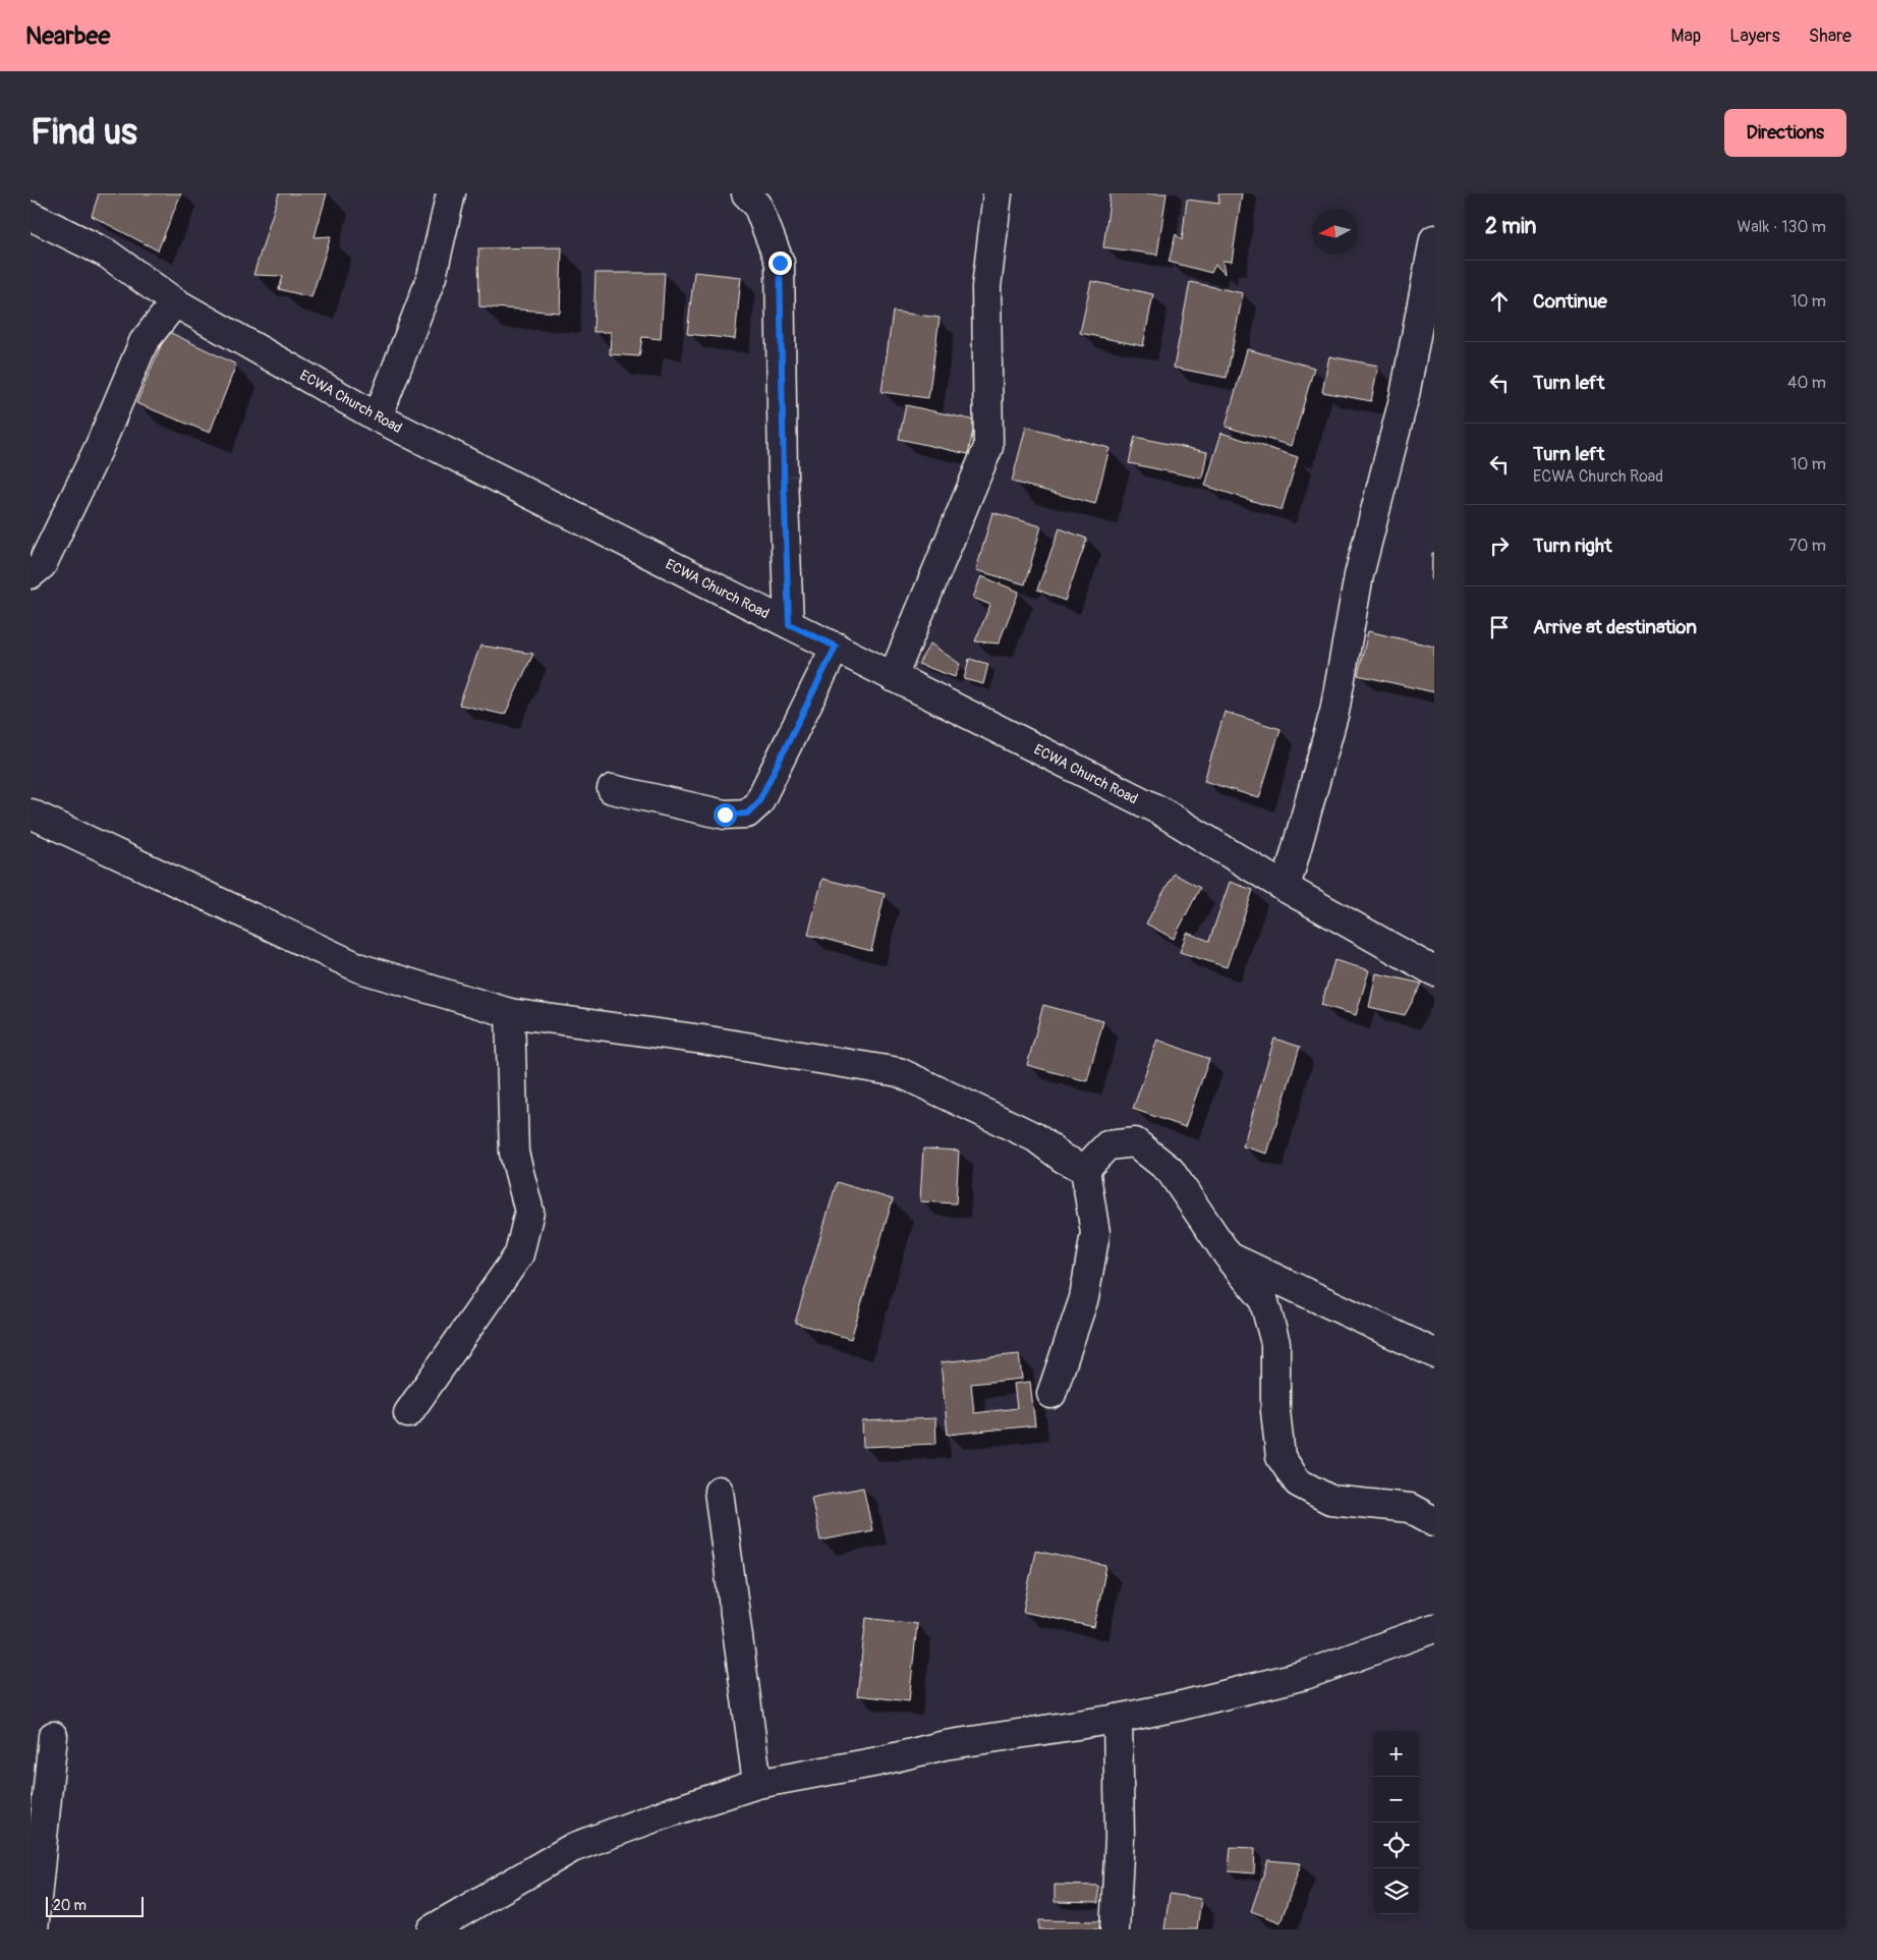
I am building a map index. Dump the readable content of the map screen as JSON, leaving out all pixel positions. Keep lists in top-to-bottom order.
{
  "streets": {
    "street": ["ECWA Church Road"]
  },
  "scale_bar": "20 m",
  "north": "left",
  "page": {
    "header": "Nearbee",
    "nav": ["Map", "Layers", "Share"],
    "buttons": "Directions",
    "title": "Find us",
    "heading": ["2 min", "Walk · 130 m"],
    "list": [
      ["Continue", "10 m"],
      ["Turn left", "40 m"],
      ["Turn left", "ECWA Church Road", "10 m"],
      ["Turn right", "70 m"],
      "Arrive at destination"
    ],
    "map_buttons": ["+", "−"],
    "scale": "20 m"
  }
}
